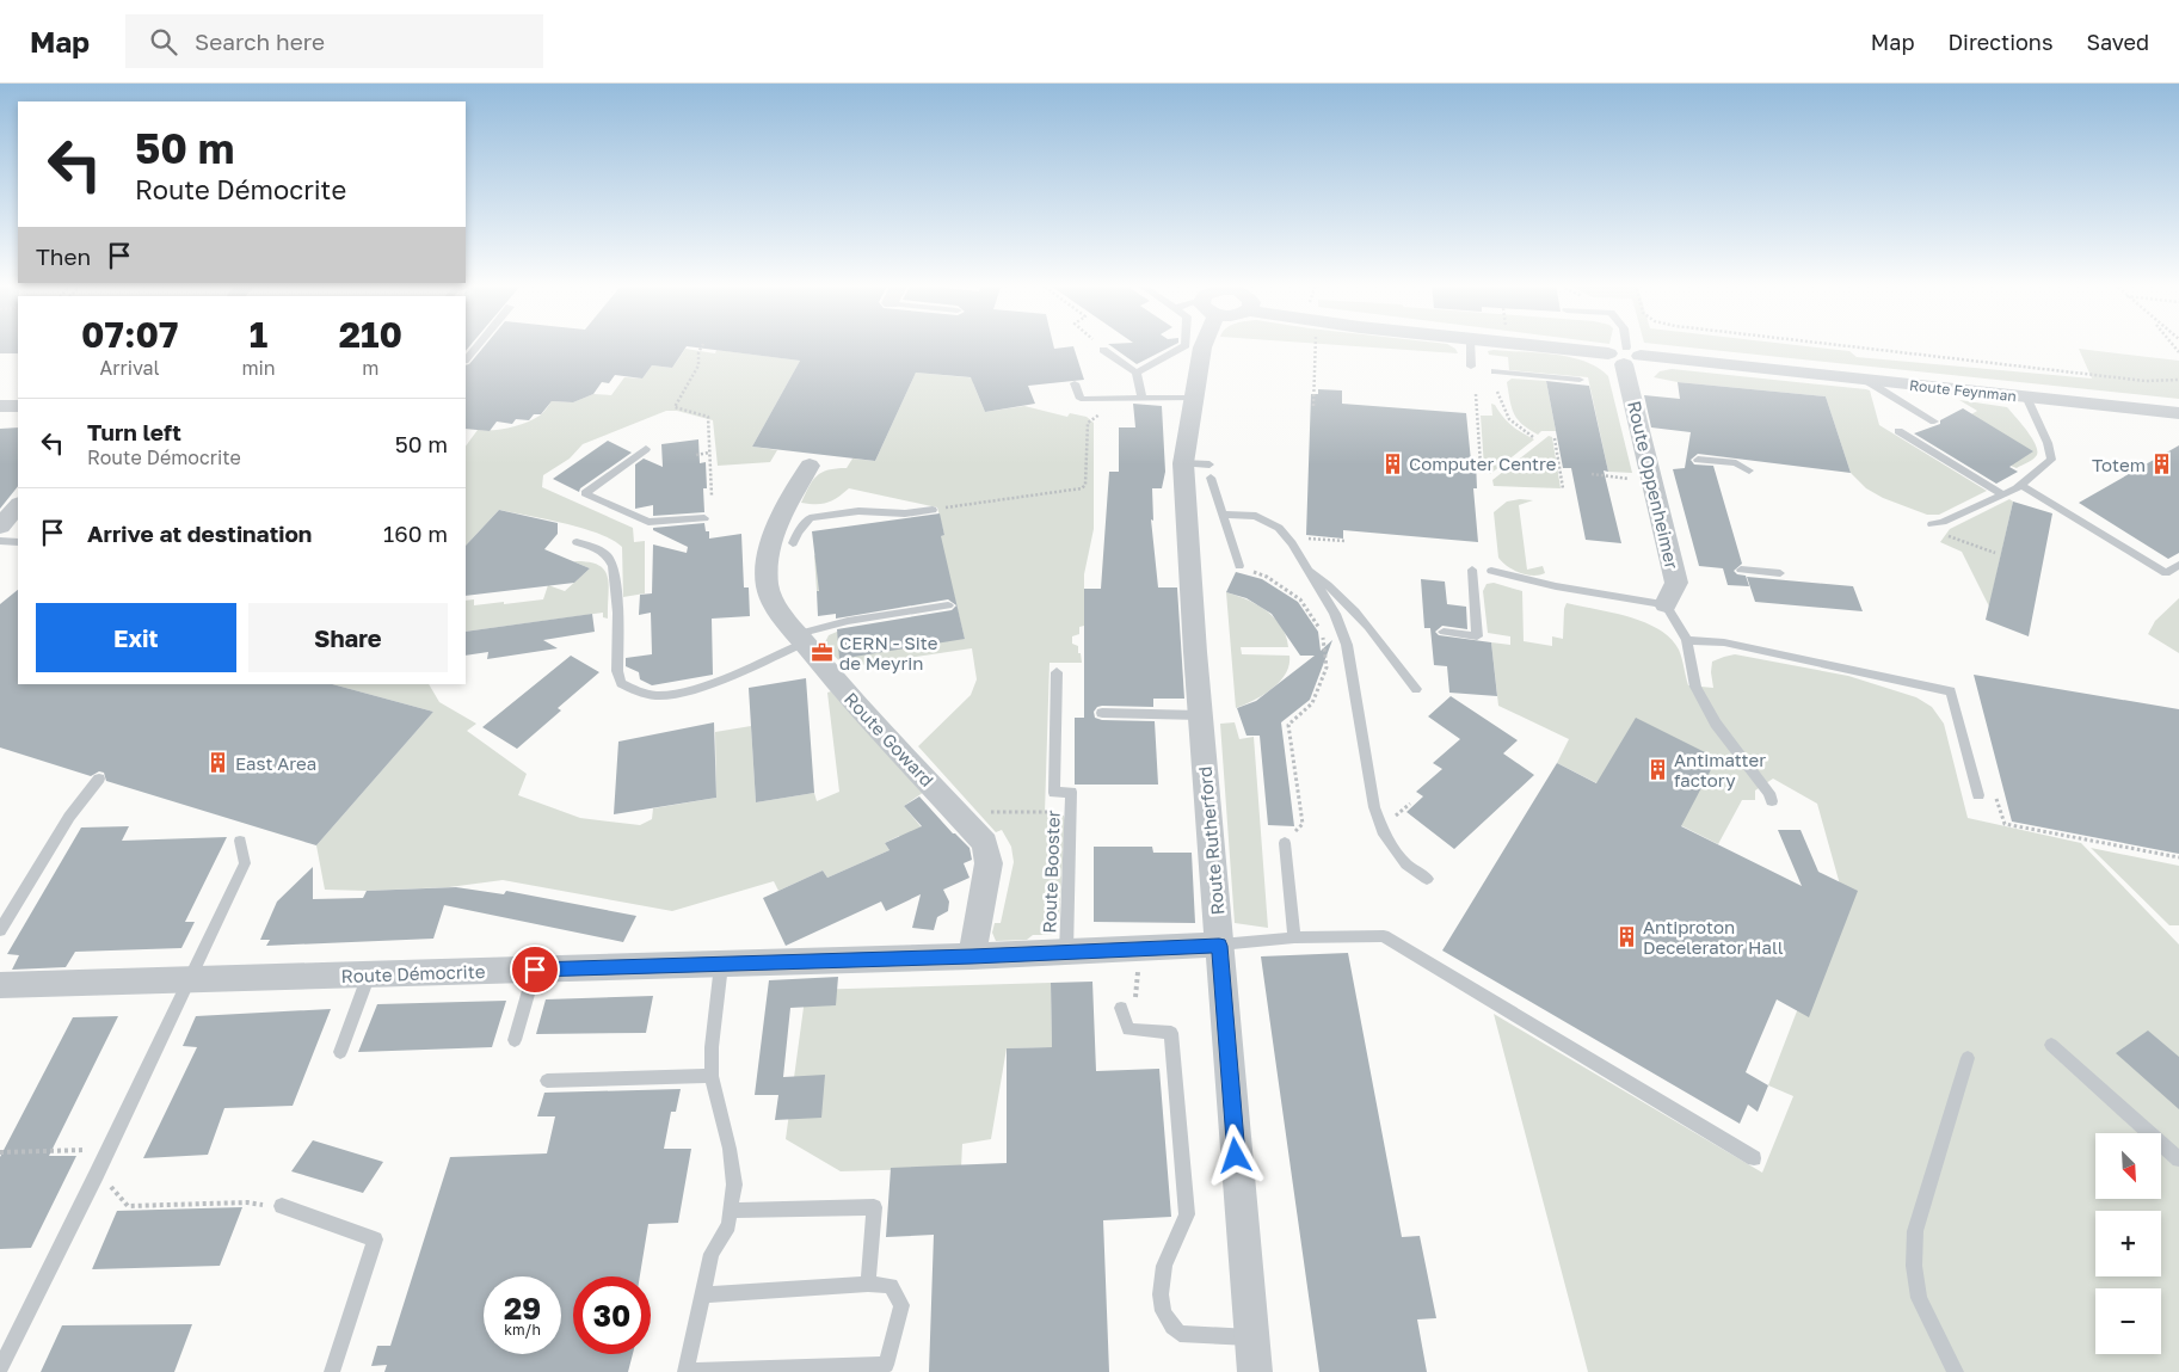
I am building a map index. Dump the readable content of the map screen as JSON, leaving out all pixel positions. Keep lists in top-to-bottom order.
{
  "streets": {
    "street": [
      "Route Feynman",
      "Route Oppenheimer",
      "Route Goward",
      "Route Rutherford",
      "Route Démocrite"
    ],
    "lane": ["Route Booster"]
  },
  "crossings": [
    ["Route Feynman", "Route Oppenheimer"],
    ["Route Goward", "Route Démocrite"],
    ["Route Rutherford", "Route Démocrite"],
    ["Route Booster", "Route Démocrite"]
  ],
  "places": {
    "building": [
      "Computer Centre",
      "Totem",
      "East Area",
      "Antimatter factory",
      "Antiproton Decelerator Hall"
    ],
    "office": ["CERN - Site de Meyrin"]
  },
  "north": "bottom right",
  "page": {
    "header": "Map",
    "search": "Search here",
    "nav": ["Map", "Directions", "Saved"],
    "turn": ["50 m", "Route Démocrite"],
    "then": "Then",
    "eta": [
      "07:07",
      "Arrival",
      "1",
      "min",
      "210",
      "m"
    ],
    "list": [
      {
        "name": "Turn left",
        "note": "Route Démocrite",
        "value": "50 m"
      },
      {
        "name": "Arrive at destination",
        "value": "160 m"
      }
    ],
    "buttons": ["Exit", "Share"],
    "map_buttons": ["+", "−"],
    "speed": "29 km/h",
    "limit": "30"
  }
}
